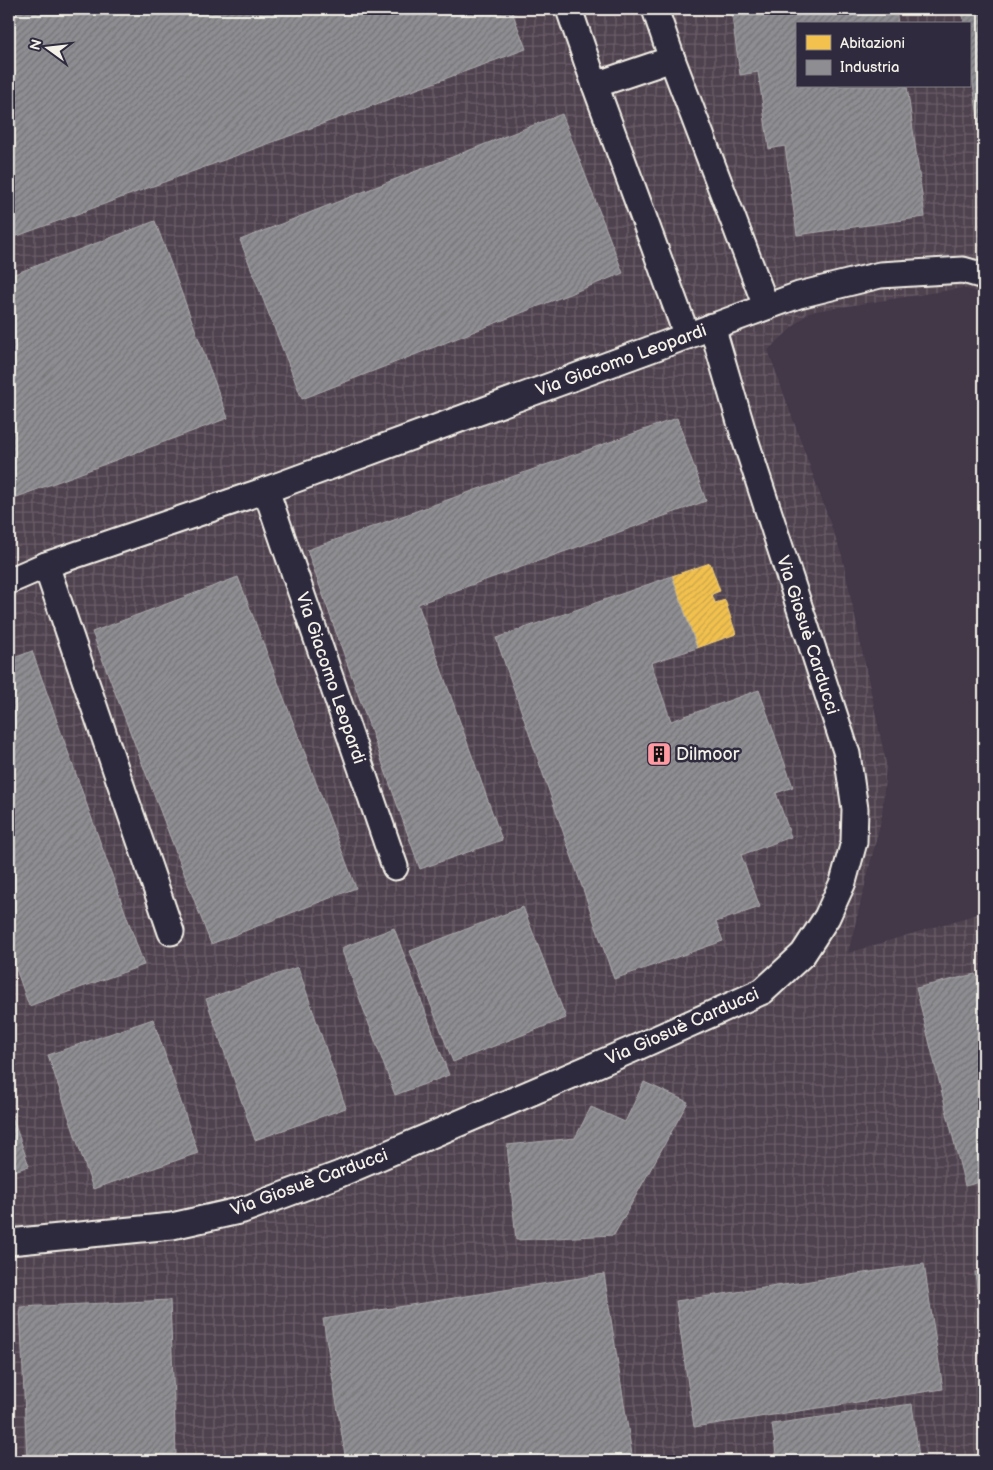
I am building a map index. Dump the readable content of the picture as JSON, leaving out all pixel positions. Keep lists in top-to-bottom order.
{
  "streets": {
    "street": ["Via Giacomo Leopardi", "Via Giosuè Carducci"]
  },
  "crossings": [
    ["Via Giacomo Leopardi", "Via Giosuè Carducci"]
  ],
  "places": {
    "building": ["Dilmoor"]
  },
  "legend": ["Abitazioni", "Industria"],
  "north": "left"
}
